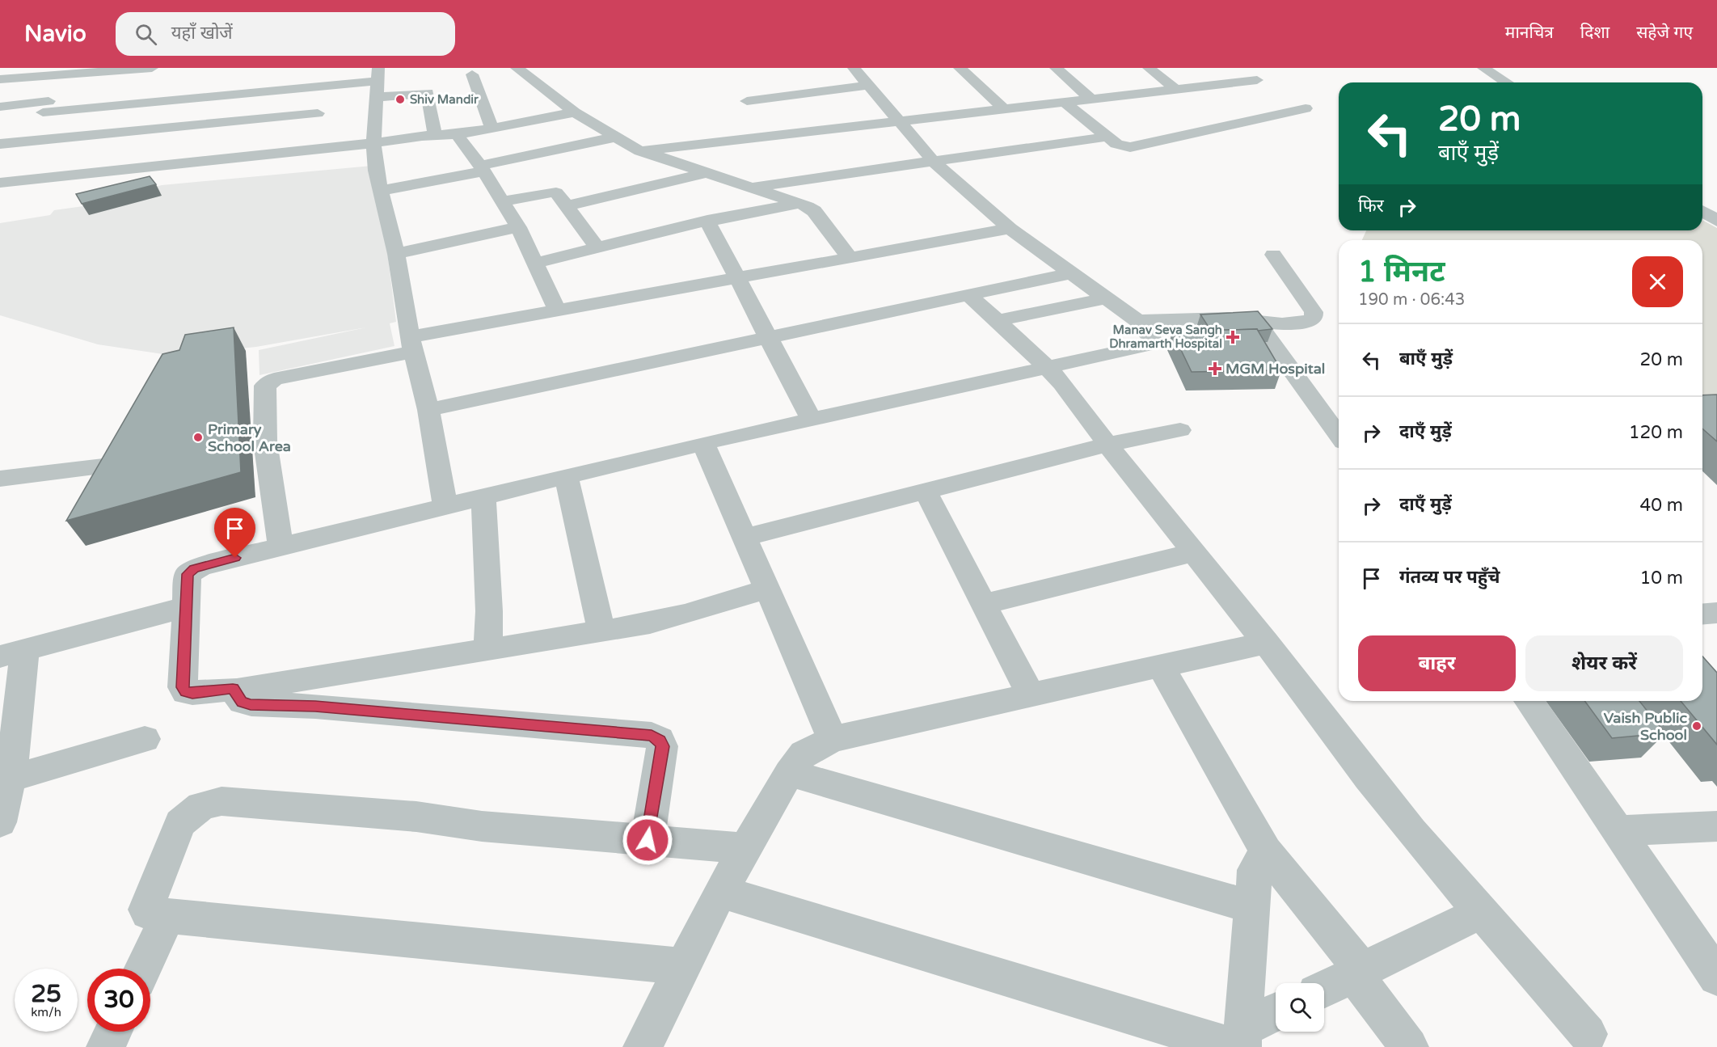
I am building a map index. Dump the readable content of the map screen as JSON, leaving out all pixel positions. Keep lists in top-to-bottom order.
{
  "places": {
    "other": ["Shiv Mandir", "Primary School Area", "Vaish Public School"],
    "health": ["Manav Seva Sangh Dhramarth Hospital", "MGM Hospital"]
  },
  "page": {
    "header": "Navio",
    "search": "यहाँ खोजें",
    "nav": ["मानचित्र", "दिशा", "सहेजे गए"],
    "turn": ["20 m", "बाएँ मुड़ें"],
    "then": "फिर",
    "heading": ["1 मिनट", "190 m · 06:43"],
    "list": [
      {
        "name": "बाएँ मुड़ें",
        "value": "20 m"
      },
      {
        "name": "दाएँ मुड़ें",
        "value": "120 m"
      },
      {
        "name": "दाएँ मुड़ें",
        "value": "40 m"
      },
      {
        "name": "गंतव्य पर पहुँचे",
        "value": "10 m"
      }
    ],
    "buttons": ["बाहर", "शेयर करें"],
    "speed": "25 km/h",
    "limit": "30"
  }
}
